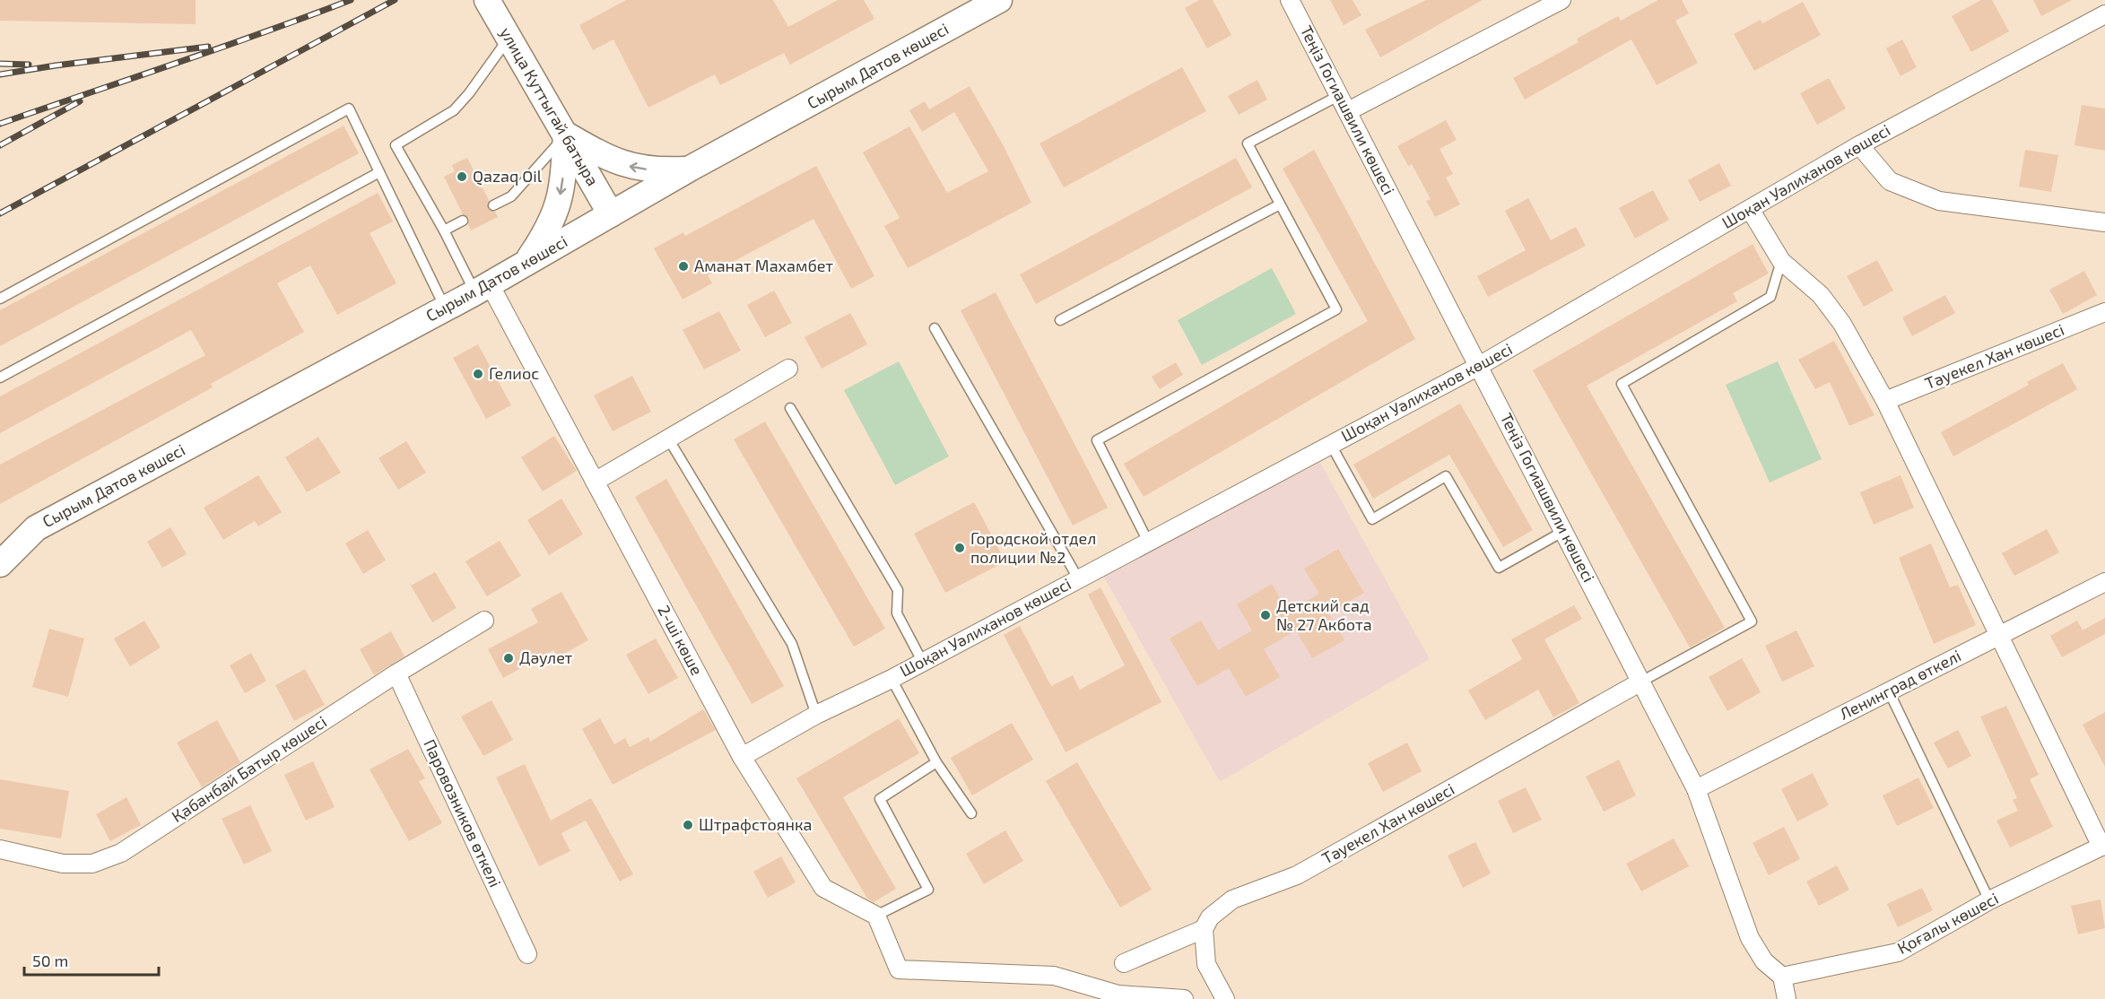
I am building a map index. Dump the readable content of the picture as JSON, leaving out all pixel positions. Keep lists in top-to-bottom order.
{
  "streets": {
    "main road": ["Сырым Датов көшесі", "улица Куттыгай батыра"],
    "street": [
      "Теңіз Гогиашвили көшесі",
      "Шоқан Уәлиханов көшесі",
      "Тәуекел Хан көшесі",
      "2-ші көше",
      "Ленинград өткелі",
      "Қабанбай Батыр көшесі",
      "Паровозников өткелі",
      "Қоғалы көшесі"
    ]
  },
  "crossings": [
    ["Сырым Датов көшесі", "улица Куттыгай батыра"],
    ["Сырым Датов көшесі", "2-ші көше"],
    ["Теңіз Гогиашвили көшесі", "Шоқан Уәлиханов көшесі"],
    ["Теңіз Гогиашвили көшесі", "Тәуекел Хан көшесі"],
    ["Теңіз Гогиашвили көшесі", "Ленинград өткелі"],
    ["Теңіз Гогиашвили көшесі", "Қоғалы көшесі"],
    ["Шоқан Уәлиханов көшесі", "2-ші көше"],
    ["Қабанбай Батыр көшесі", "Паровозников өткелі"]
  ],
  "places": [
    "Qazaq Oil",
    "Аманат Махамбет",
    "Гелиос",
    "Городской отдел полиции №2",
    "Детский сад № 27 Акбота",
    "Дәулет",
    "Штрафстоянка"
  ],
  "scale_bar": "50 m"
}
